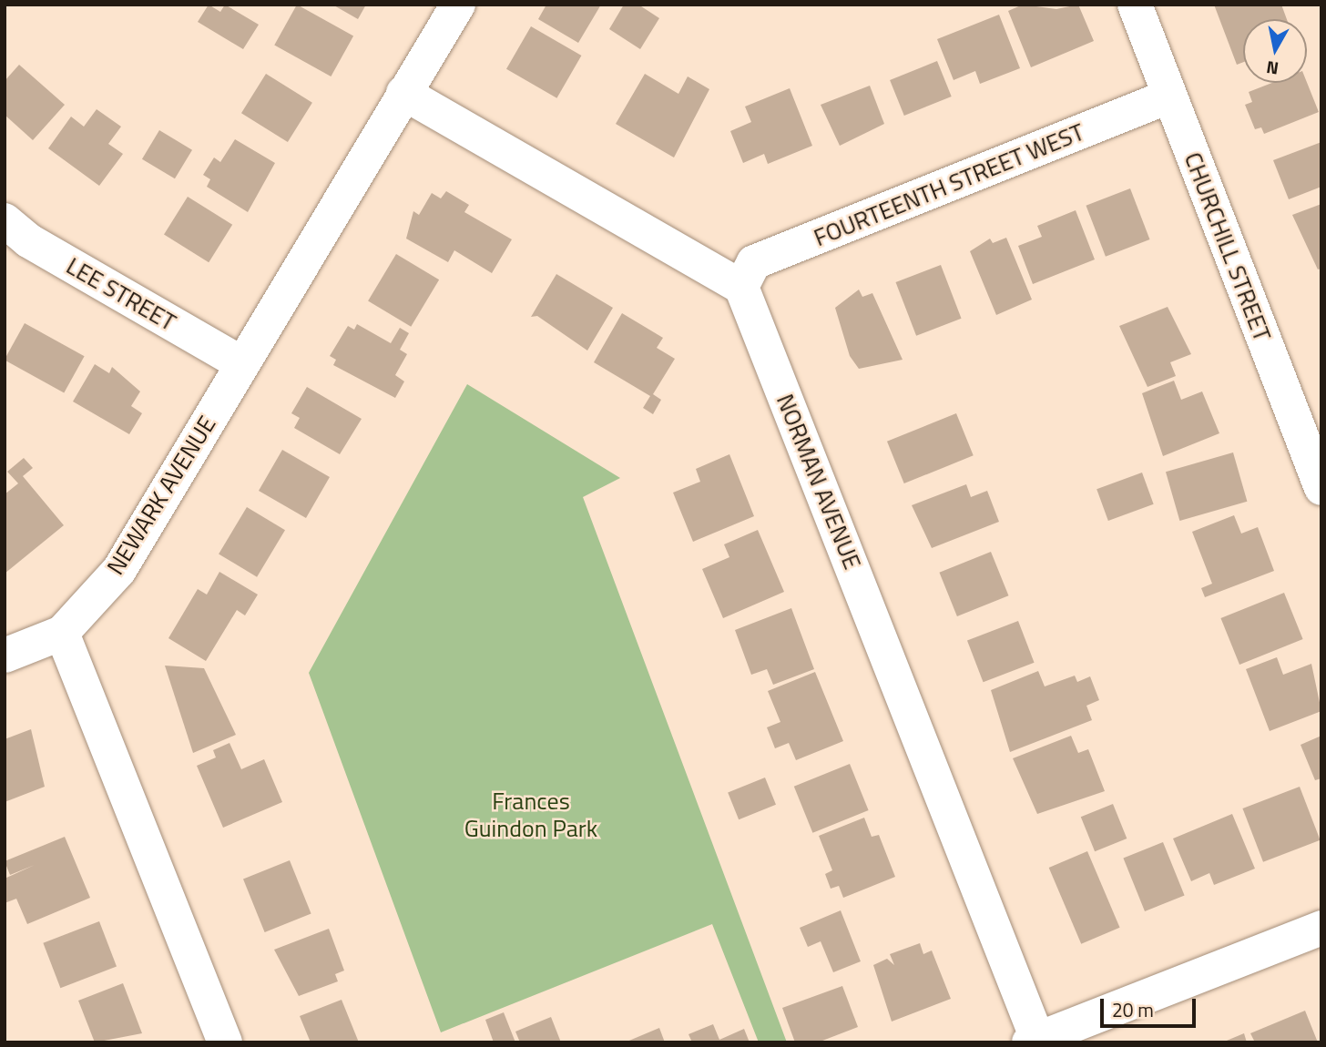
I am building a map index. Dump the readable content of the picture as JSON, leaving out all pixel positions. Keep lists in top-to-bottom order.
{
  "streets": {
    "street": [
      "FOURTEENTH STREET WEST",
      "CHURCHILL STREET",
      "LEE STREET",
      "NORMAN AVENUE",
      "NEWARK AVENUE"
    ]
  },
  "crossings": [
    ["FOURTEENTH STREET WEST", "CHURCHILL STREET"],
    ["FOURTEENTH STREET WEST", "NORMAN AVENUE"],
    ["LEE STREET", "NEWARK AVENUE"]
  ],
  "parks": ["Frances Guindon Park"],
  "scale_bar": "20 m",
  "north": "bottom"
}
